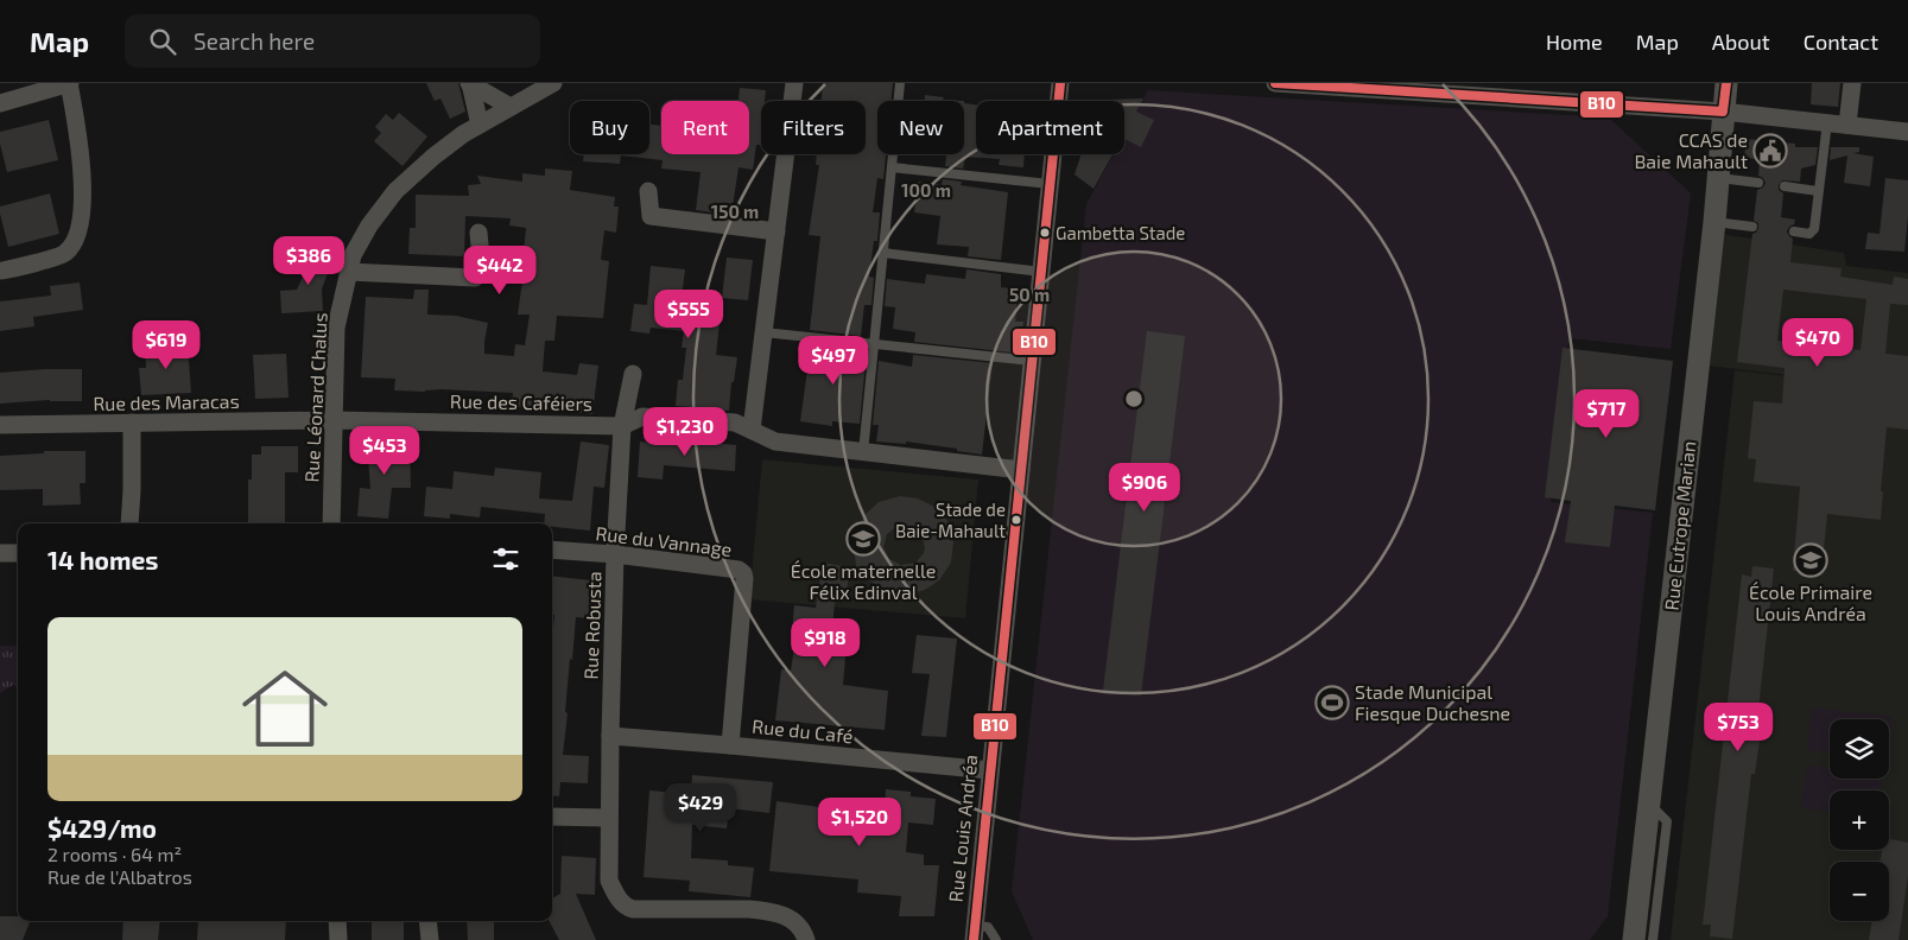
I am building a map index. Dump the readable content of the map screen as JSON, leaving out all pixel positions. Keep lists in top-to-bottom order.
{
  "streets": {
    "street": [
      "Rue Léonard Chalus",
      "Rue des Maracas",
      "Rue des Caféiers",
      "Rue Eutrope Marian",
      "Rue du Vannage",
      "Rue Robusta",
      "Rue du Café",
      "Rue Louis Andréa"
    ]
  },
  "crossings": [
    ["Rue Léonard Chalus", "Rue des Maracas"],
    ["Rue Léonard Chalus", "Rue des Caféiers"],
    ["Rue des Maracas", "Rue des Caféiers"],
    ["Rue des Caféiers", "Rue Robusta"],
    ["Rue des Caféiers", "Rue Louis Andréa"],
    ["Rue du Vannage", "Rue Robusta"],
    ["Rue du Vannage", "Rue du Café"],
    ["Rue Robusta", "Rue du Café"],
    ["Rue du Café", "Rue Louis Andréa"]
  ],
  "places": {
    "public building": ["CCAS de Baie Mahault"],
    "other": ["Gambetta Stade", "Stade de Baie-Mahault"],
    "school or university": ["École maternelle Félix Edinval", "École Primaire Louis Andréa"],
    "sports": ["Stade Municipal Fiesque Duchesne"]
  },
  "lines": ["transit line B10"],
  "page": {
    "header": "Map",
    "search": "Search here",
    "nav": [
      "Home",
      "Map",
      "About",
      "Contact"
    ],
    "chip": [
      "Buy",
      "Rent",
      "Filters",
      "New",
      "Apartment"
    ],
    "price": [
      "$386",
      "$442",
      "$555",
      "$470",
      "$619",
      "$497",
      "$717",
      "$1,230",
      "$453",
      "$906",
      "$918",
      "$753",
      "$429",
      "$1,520"
    ],
    "heading": "14 homes",
    "list": [
      {
        "name": "$429/mo",
        "note": "2 rooms · 64 m² · Rue de l'Albatros"
      }
    ],
    "map_buttons": ["+", "−"]
  },
  "rings": ["100 m", "150 m", "50 m"]
}
